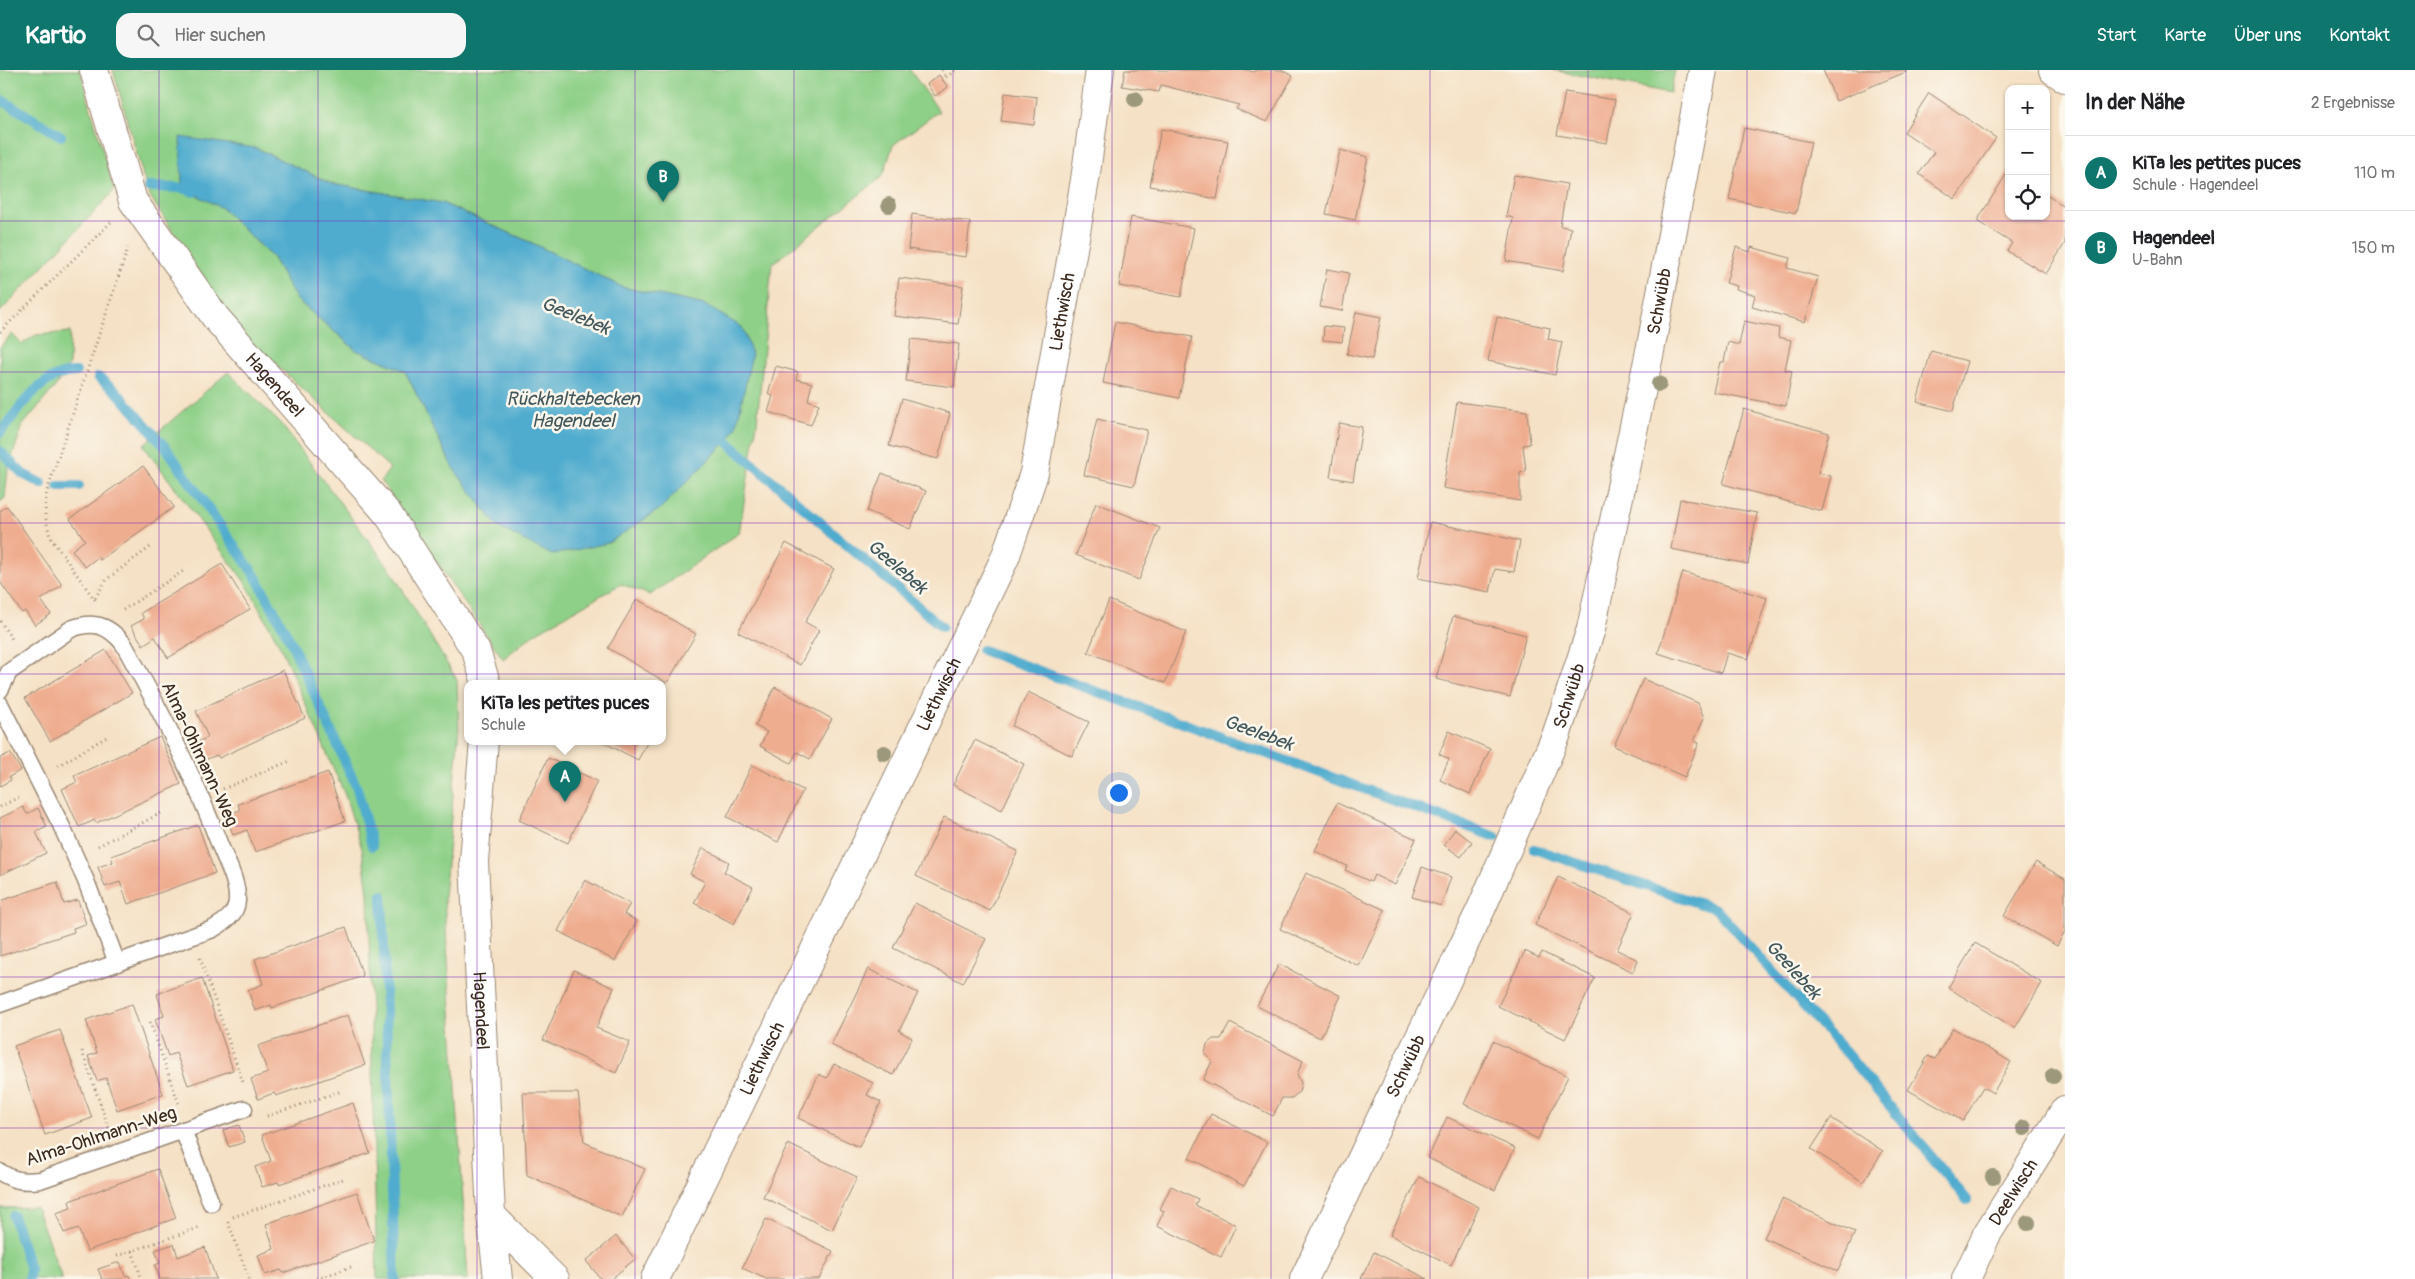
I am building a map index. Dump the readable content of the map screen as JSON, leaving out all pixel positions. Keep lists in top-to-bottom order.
{
  "streets": {
    "street": [
      "Schwübb",
      "Liethwisch",
      "Hagendeel",
      "Deelwisch"
    ],
    "lane": ["Alma-Ohlmann-Weg"]
  },
  "water": ["Geelebek", "Rückhaltebecken Hagendeel"],
  "page": {
    "header": "Kartio",
    "search": "Hier suchen",
    "nav": [
      "Start",
      "Karte",
      "Über uns",
      "Kontakt"
    ],
    "heading": ["In der Nähe", "2 Ergebnisse"],
    "map_buttons": ["+", "−"],
    "list": [
      {
        "mark": "A",
        "name": "KiTa les petites puces",
        "note": "Schule · Hagendeel",
        "value": "110 m"
      },
      {
        "mark": "B",
        "name": "Hagendeel",
        "note": "U-Bahn",
        "value": "150 m"
      }
    ],
    "pins": ["B", "A"],
    "popup": ["KiTa les petites puces", "Schule"]
  }
}
